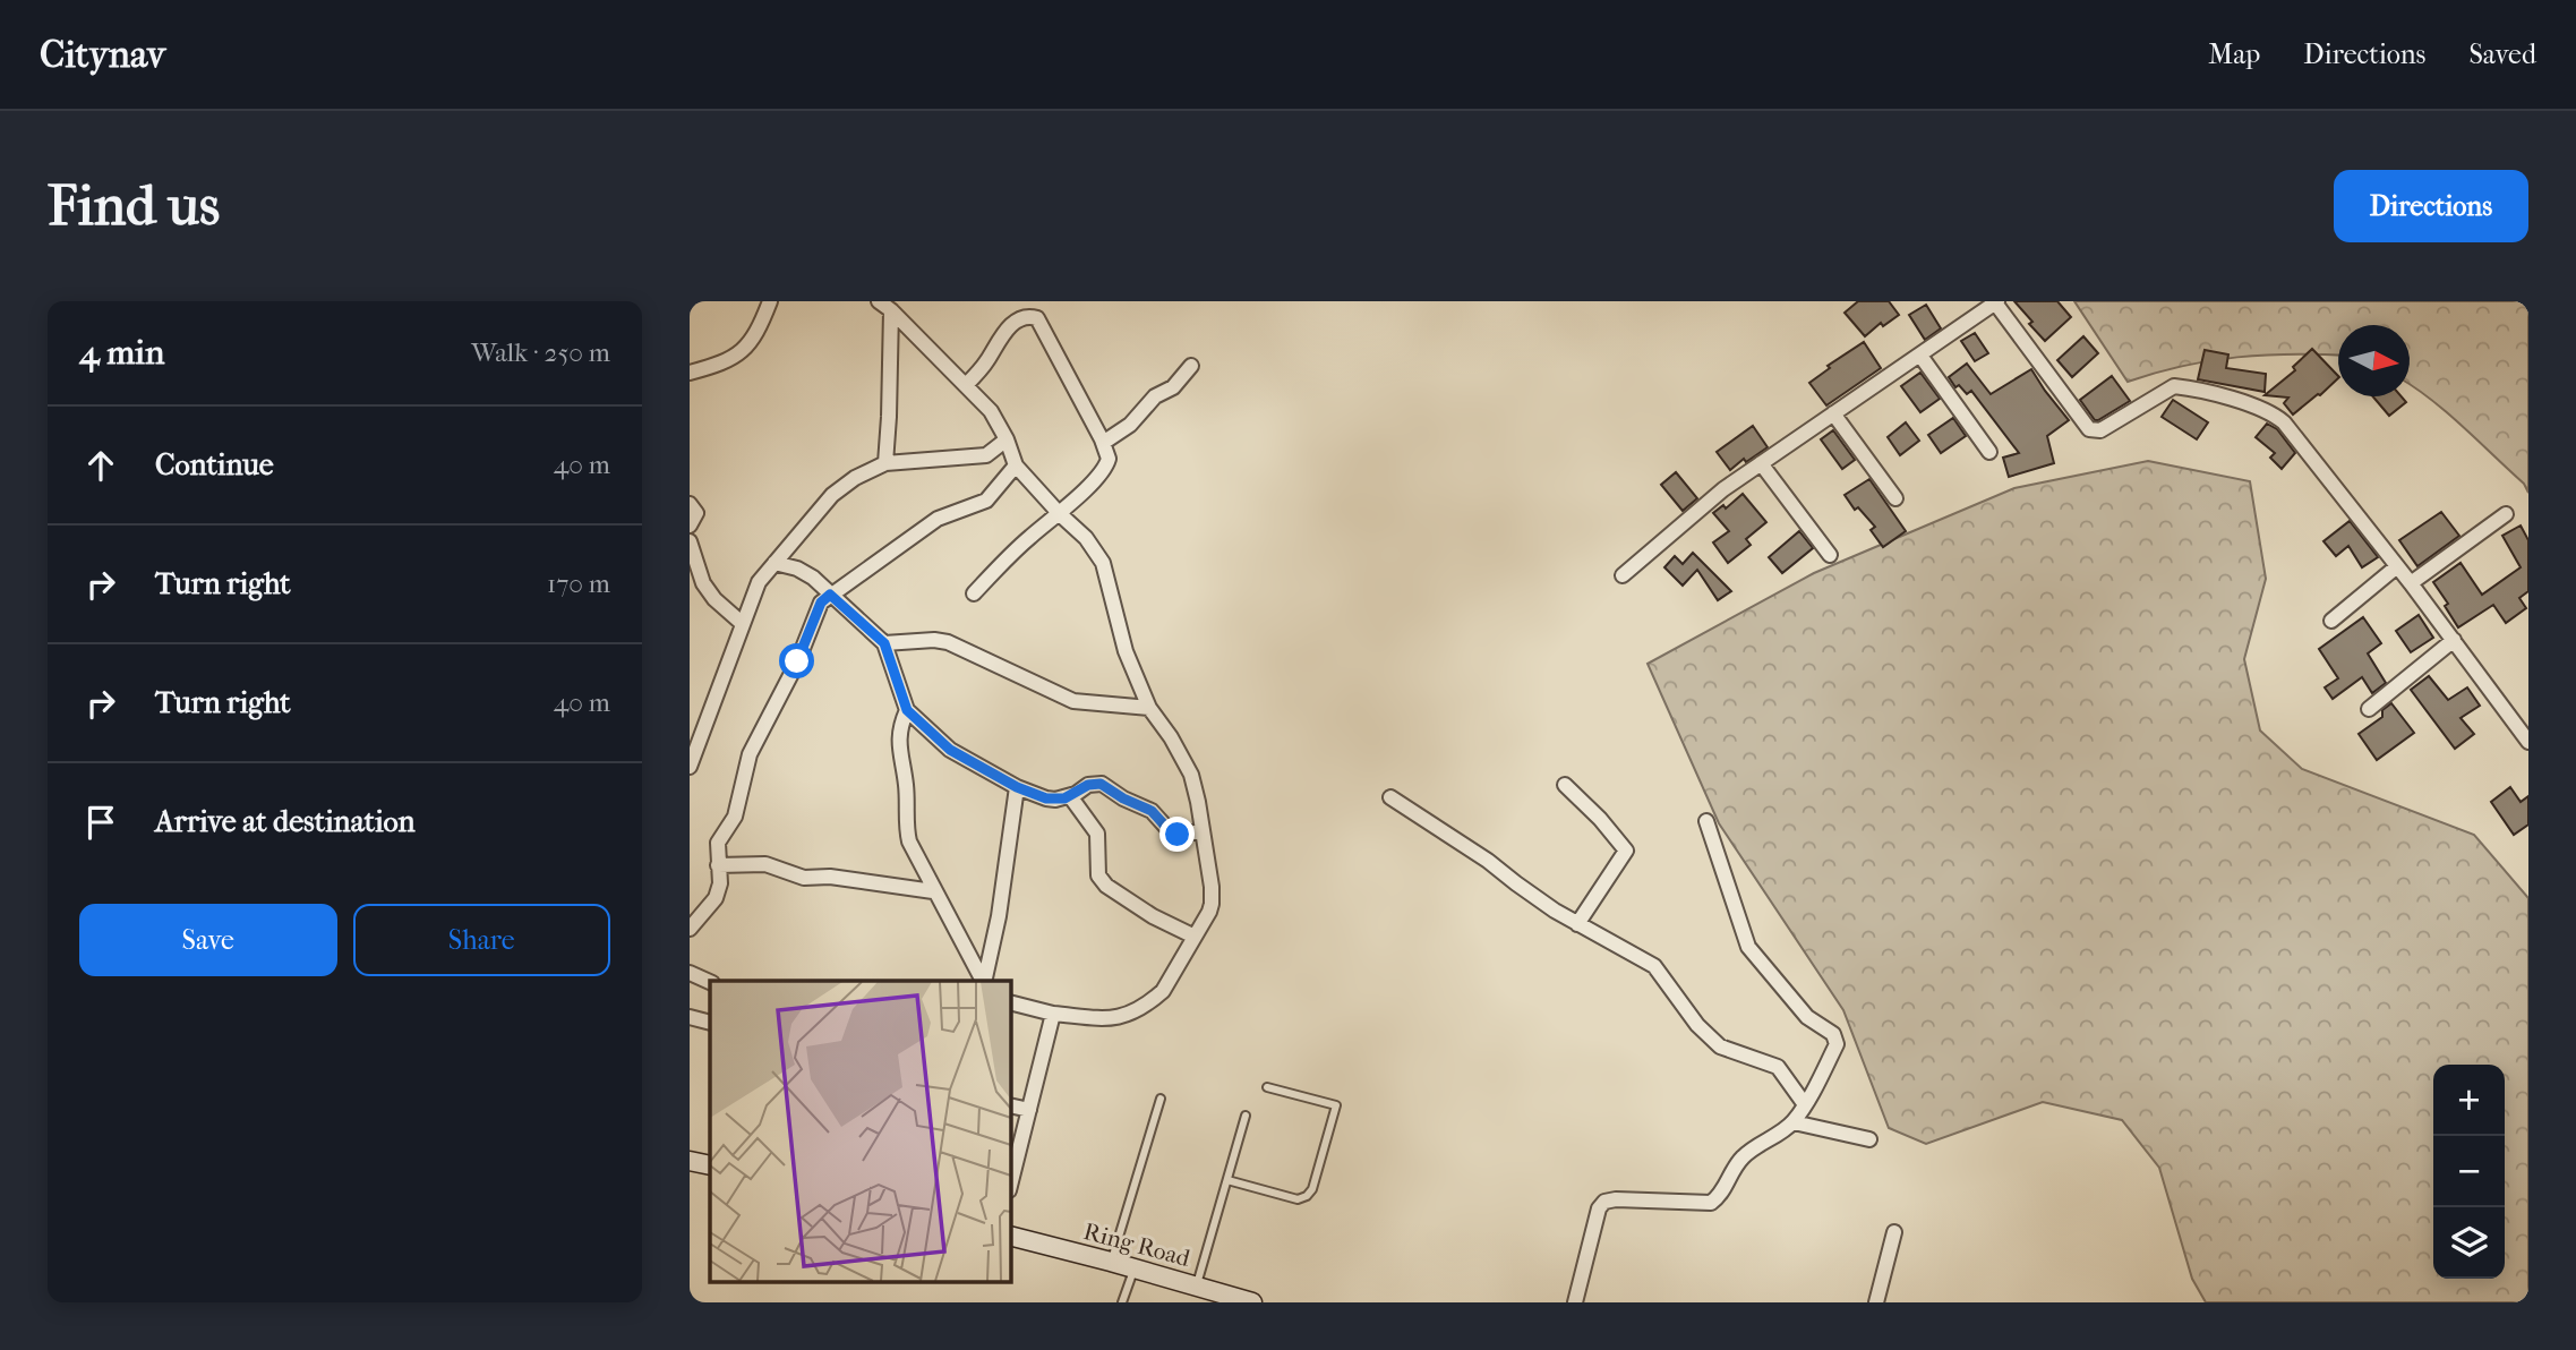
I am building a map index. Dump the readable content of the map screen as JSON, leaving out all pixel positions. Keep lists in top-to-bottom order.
{
  "streets": {
    "street": ["Ring Road"]
  },
  "north": "right",
  "page": {
    "header": "Citynav",
    "nav": ["Map", "Directions", "Saved"],
    "buttons": [
      "Directions",
      ["Save", "Share"]
    ],
    "title": "Find us",
    "heading": ["4 min", "Walk · 250 m"],
    "list": [
      ["Continue", "40 m"],
      ["Turn right", "170 m"],
      ["Turn right", "40 m"],
      "Arrive at destination"
    ],
    "map_buttons": ["+", "−"]
  }
}
